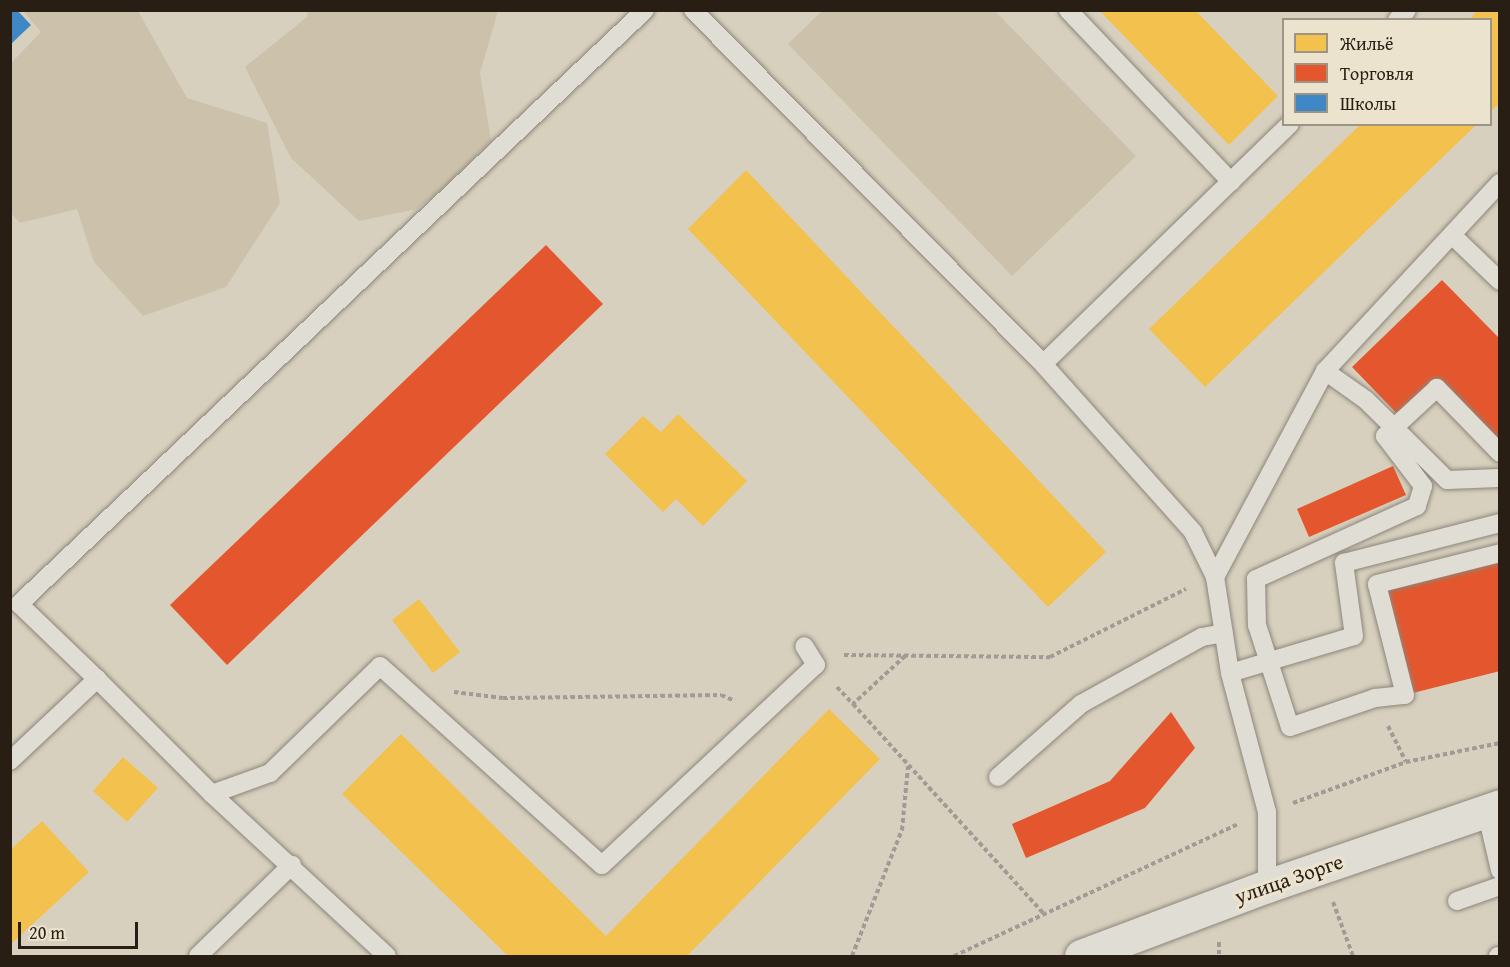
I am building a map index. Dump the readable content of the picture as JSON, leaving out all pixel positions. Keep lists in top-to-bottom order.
{
  "streets": {
    "street": ["улица Зорге"]
  },
  "legend": ["Жильё", "Торговля", "Школы"],
  "scale_bar": "20 m"
}
